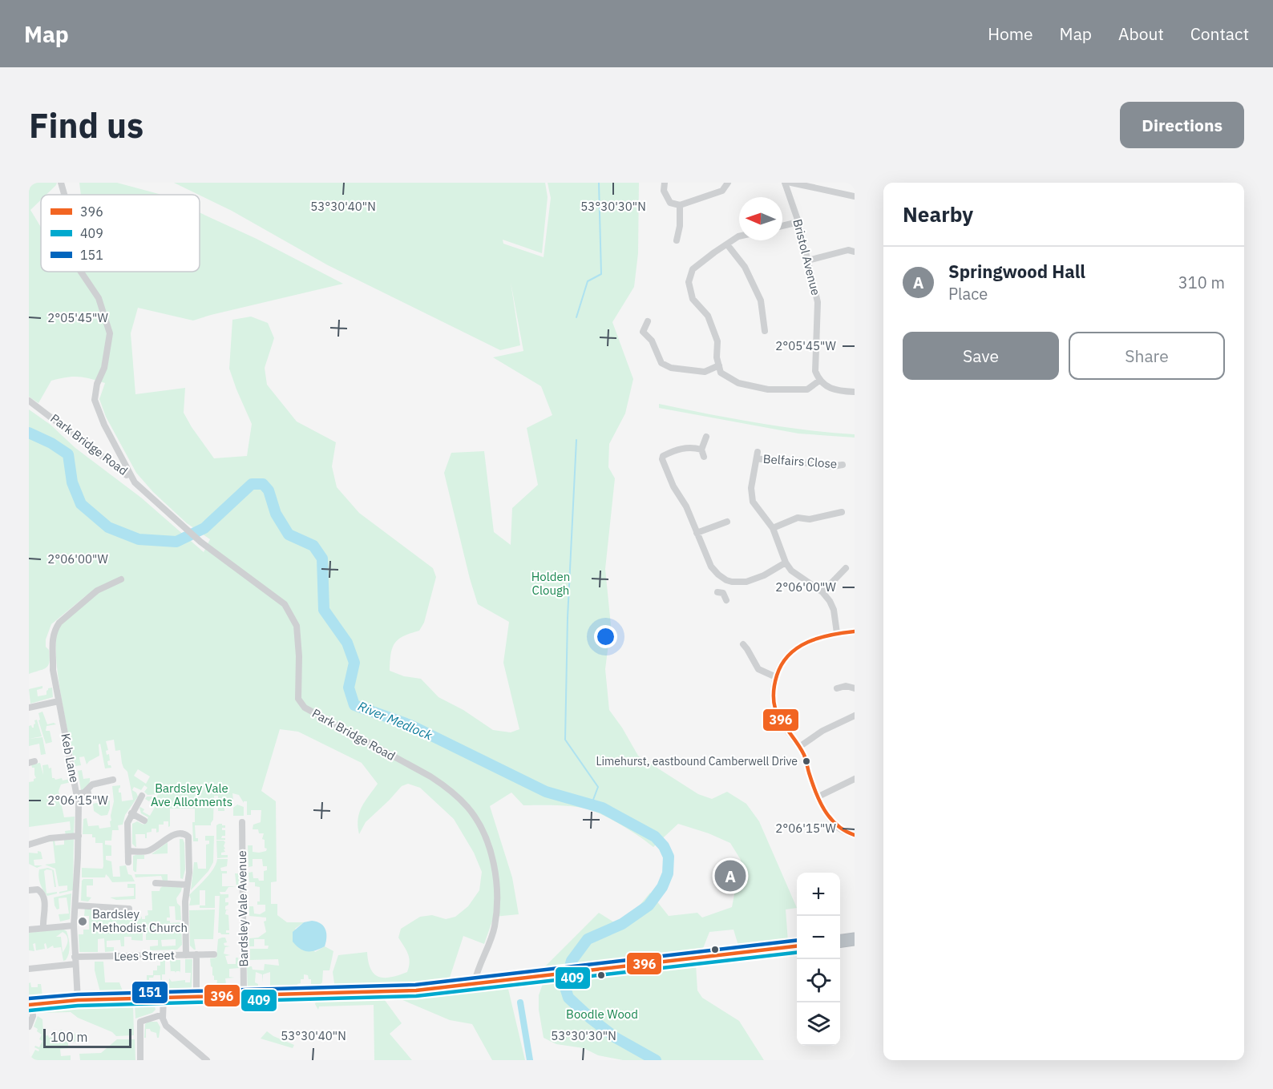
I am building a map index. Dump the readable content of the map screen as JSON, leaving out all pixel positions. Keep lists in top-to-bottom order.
{
  "streets": {
    "street": [
      "Bristol Avenue",
      "Park Bridge Road",
      "Belfairs Close",
      "Keb Lane",
      "Bardsley Vale Avenue",
      "Lees Street"
    ]
  },
  "crossings": [
    ["Keb Lane", "Lees Street"]
  ],
  "water": ["River Medlock"],
  "parks": ["Holden Clough", "Bardsley Vale Ave Allotments", "Boodle Wood"],
  "places": ["Limehurst, eastbound Camberwell Drive", "Bardsley Methodist Church"],
  "lines": ["transit line 396", "transit line 151", "transit line 409"],
  "legend": ["396", "409", "151"],
  "scale_bar": "100 m",
  "north": "left",
  "page": {
    "header": "Map",
    "nav": [
      "Home",
      "Map",
      "About",
      "Contact"
    ],
    "buttons": [
      "Directions",
      ["Save", "Share"]
    ],
    "title": "Find us",
    "heading": "Nearby",
    "list": [
      {
        "mark": "A",
        "name": "Springwood Hall",
        "note": "Place",
        "value": "310 m"
      }
    ],
    "pins": "A",
    "map_buttons": ["+", "−"],
    "scale": "100 m"
  },
  "coordinates": [
    "53°30'40\"N",
    "53°30'30\"N",
    "2°05'45\"W",
    "2°06'00\"W",
    "2°06'15\"W"
  ]
}
